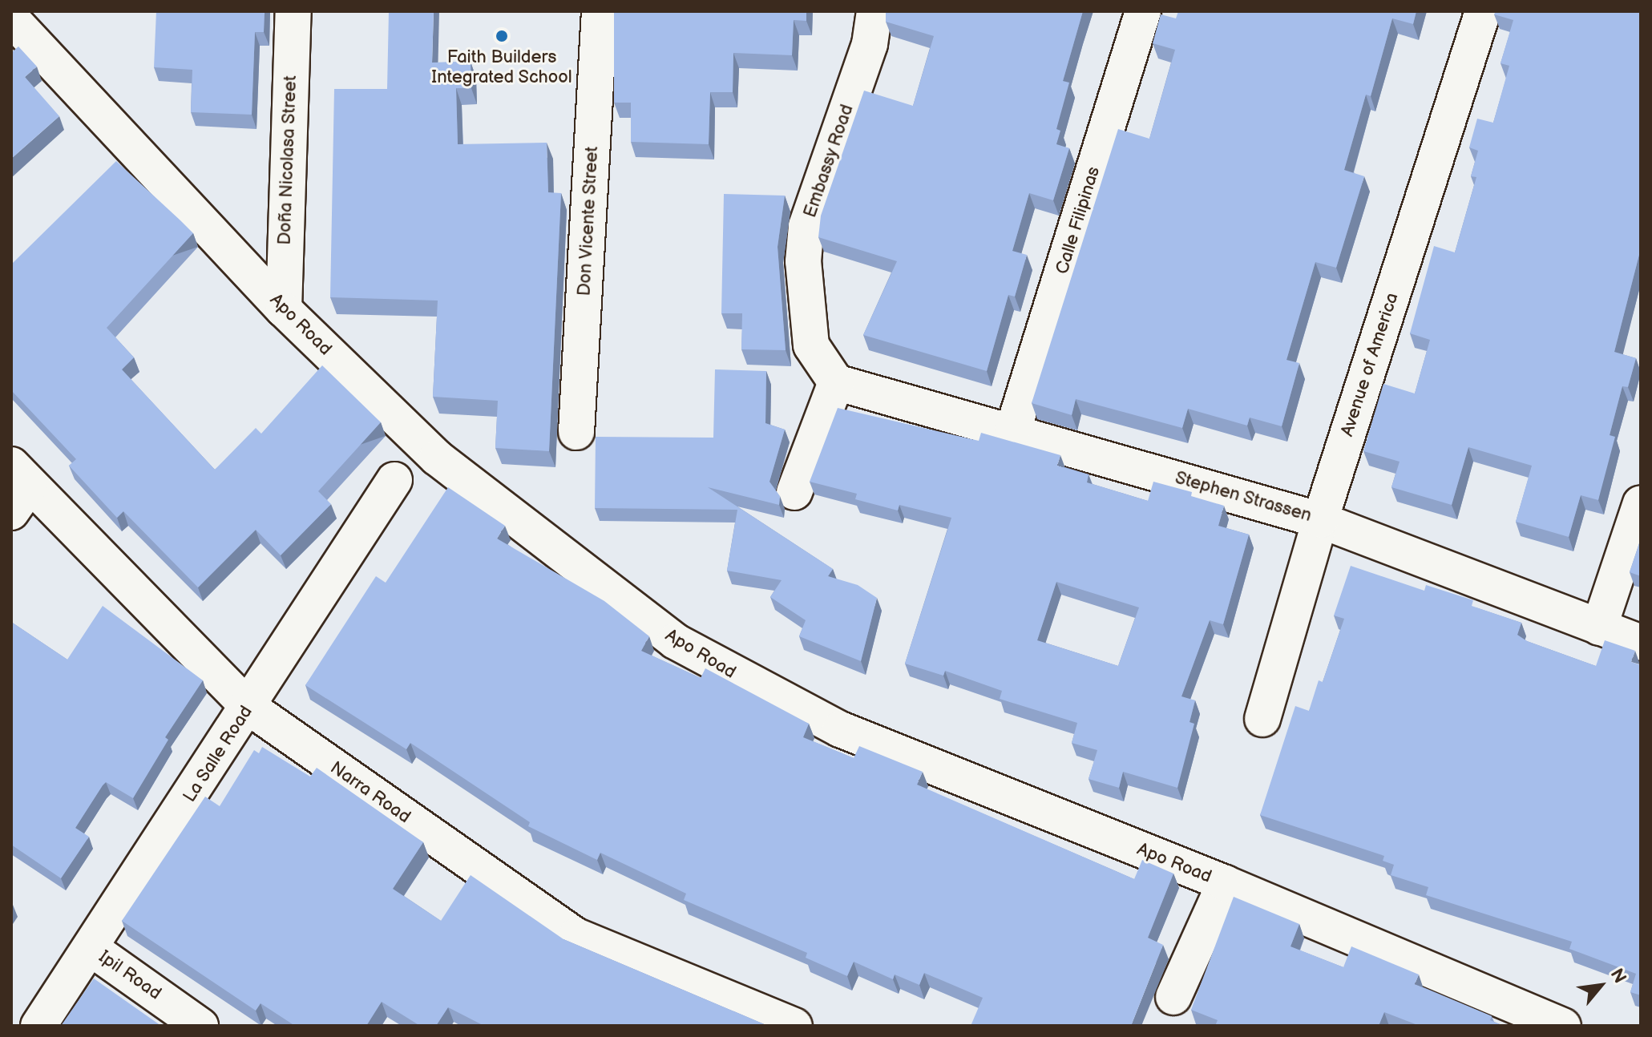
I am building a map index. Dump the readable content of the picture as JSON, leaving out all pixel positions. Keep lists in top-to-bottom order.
{
  "streets": {
    "street": [
      "Doña Nicolasa Street",
      "Embassy Road",
      "Calle Filipinas",
      "Don Vicente Street",
      "Apo Road",
      "Avenue of America",
      "Stephen Strassen",
      "La Salle Road",
      "Narra Road",
      "Ipil Road"
    ]
  },
  "crossings": [
    ["Doña Nicolasa Street", "Apo Road"],
    ["Embassy Road", "Stephen Strassen"],
    ["Calle Filipinas", "Stephen Strassen"],
    ["Avenue of America", "Stephen Strassen"],
    ["La Salle Road", "Narra Road"],
    ["La Salle Road", "Ipil Road"]
  ],
  "places": ["Faith Builders Integrated School"],
  "north": "top right"
}
